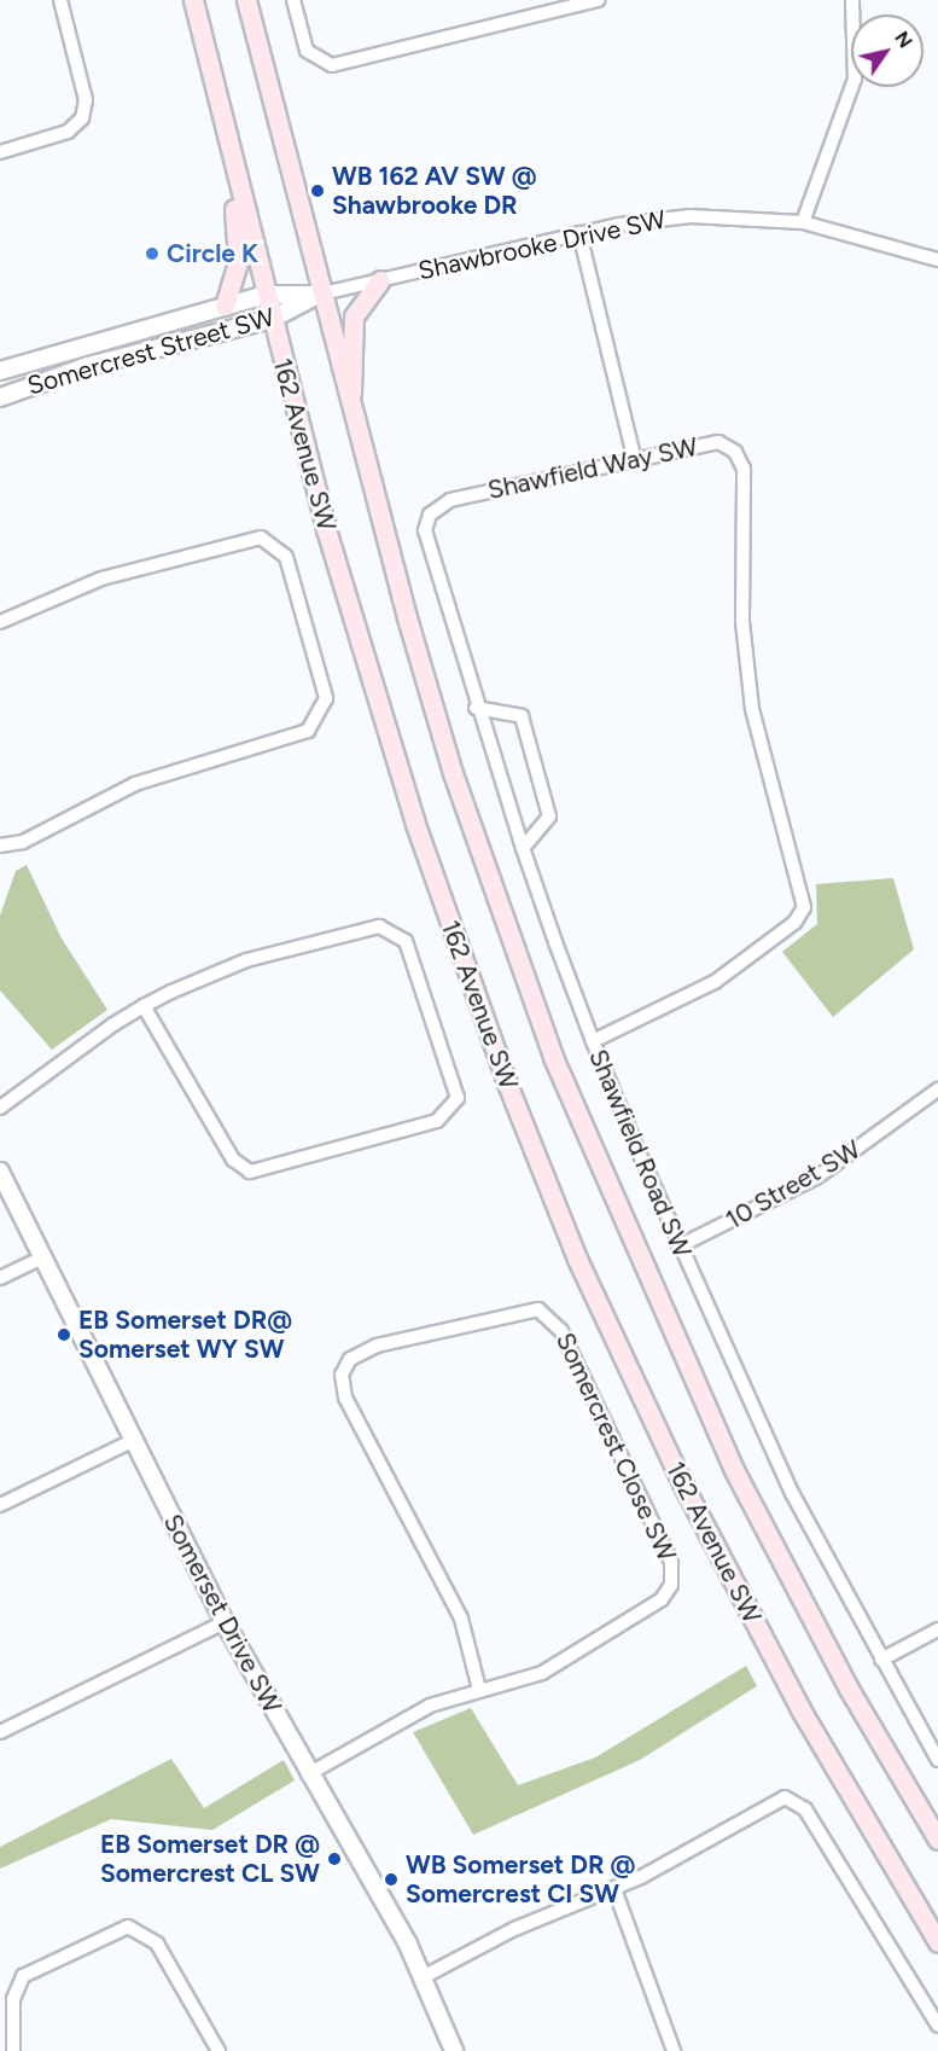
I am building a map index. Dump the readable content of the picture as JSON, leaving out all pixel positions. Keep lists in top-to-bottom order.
{
  "streets": {
    "main road": ["162 Avenue SW"],
    "street": [
      "Shawbrooke Drive SW",
      "Somercrest Street SW",
      "Shawfield Way SW",
      "Shawfield Road SW",
      "10 Street SW",
      "Somercrest Close SW",
      "Somerset Drive SW"
    ]
  },
  "crossings": [
    ["Shawbrooke Drive SW", "Somercrest Street SW"],
    ["Shawbrooke Drive SW", "162 Avenue SW"],
    ["Somercrest Street SW", "162 Avenue SW"],
    ["Shawfield Way SW", "Shawfield Road SW"],
    ["Shawfield Road SW", "10 Street SW"],
    ["Somercrest Close SW", "Somerset Drive SW"]
  ],
  "places": [
    "WB 162 AV SW @ Shawbrooke DR",
    "Circle K",
    "EB Somerset DR@ Somerset WY SW",
    "EB Somerset DR @ Somercrest CL SW",
    "WB Somerset DR @ Somercrest CI SW"
  ],
  "north": "top right"
}
